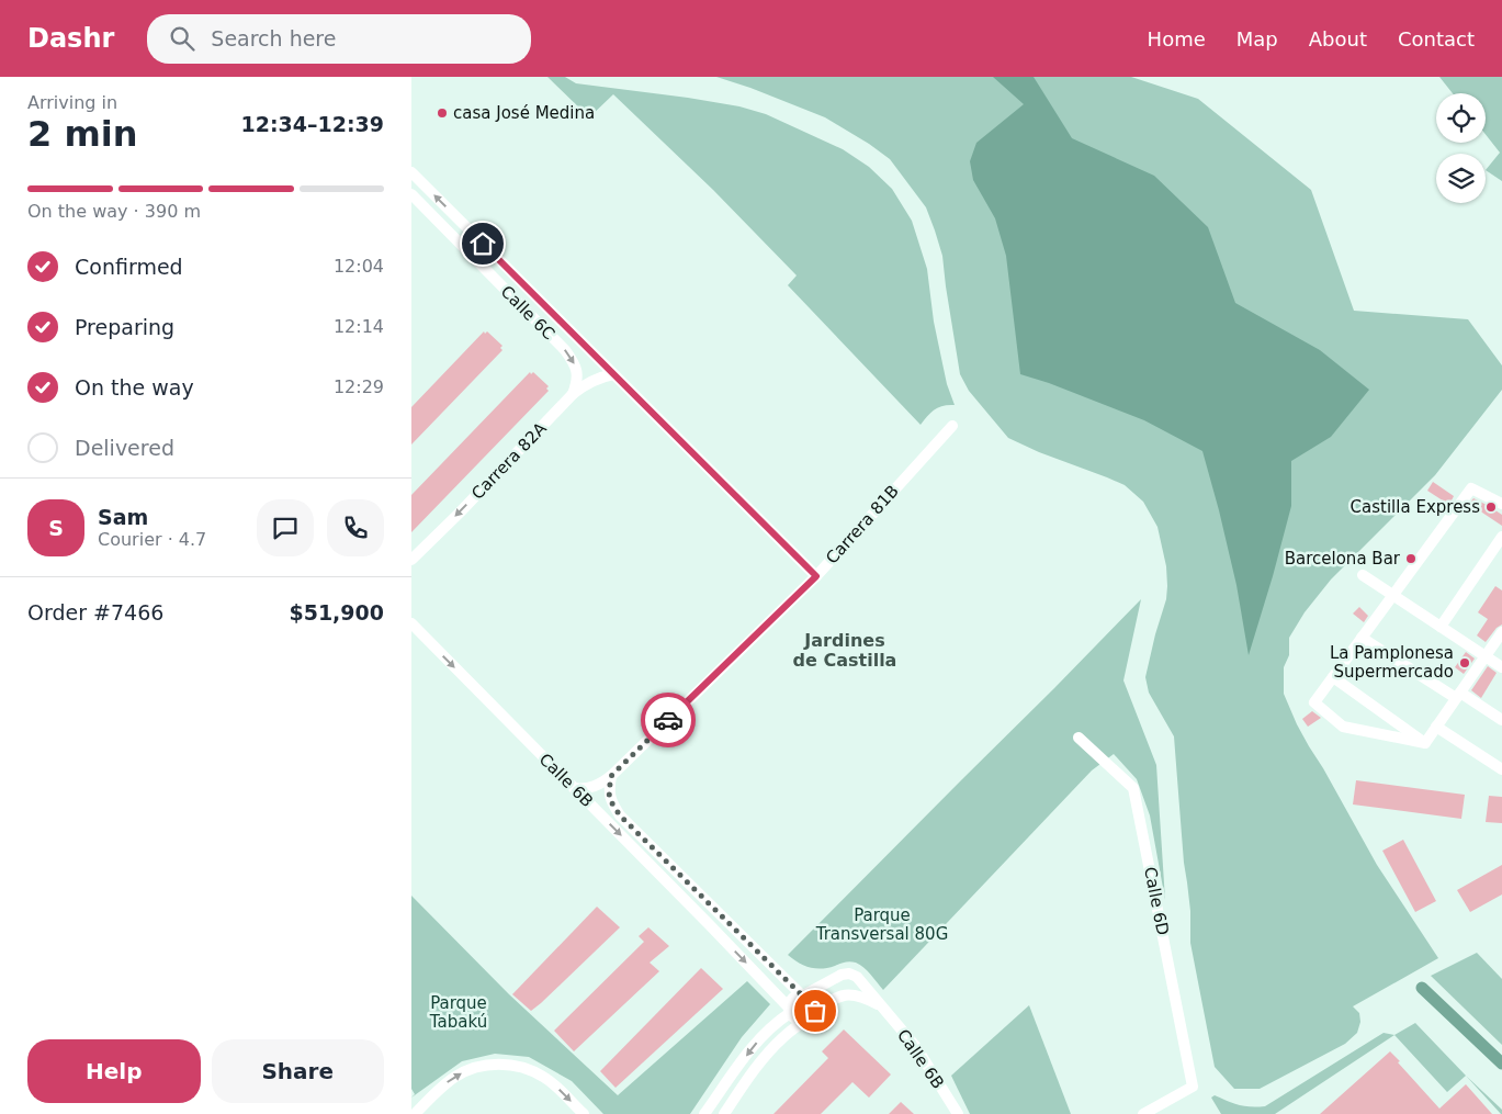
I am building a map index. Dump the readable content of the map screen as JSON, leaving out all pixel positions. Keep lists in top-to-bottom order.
{
  "streets": {
    "street": [
      "Calle 6C",
      "Carrera 82A",
      "Carrera 81B",
      "Calle 6B",
      "Calle 6D"
    ]
  },
  "crossings": [
    ["Calle 6C", "Carrera 82A"],
    ["Calle 6C", "Carrera 81B"],
    ["Carrera 81B", "Calle 6B"]
  ],
  "one_way": ["Carrera 82A"],
  "districts": ["Jardines de Castilla"],
  "parks": ["Parque Transversal 80G", "Parque Tabakú"],
  "places": [
    "casa José Medina",
    "Castilla Express",
    "Barcelona Bar",
    "La Pamplonesa Supermercado"
  ],
  "page": {
    "header": "Dashr",
    "search": "Search here",
    "nav": [
      "Home",
      "Map",
      "About",
      "Contact"
    ],
    "heading": ["2 min", "Arriving in", "12:34–12:39"],
    "panel": [
      "Sam",
      "Courier · 4.7",
      "Order #7466",
      "$51,900"
    ],
    "bar": "On the way · 390 m",
    "list": [
      ["Confirmed", "12:04"],
      ["Preparing", "12:14"],
      ["On the way", "12:29"],
      "Delivered"
    ],
    "round": "S",
    "buttons": ["Help", "Share"]
  }
}
